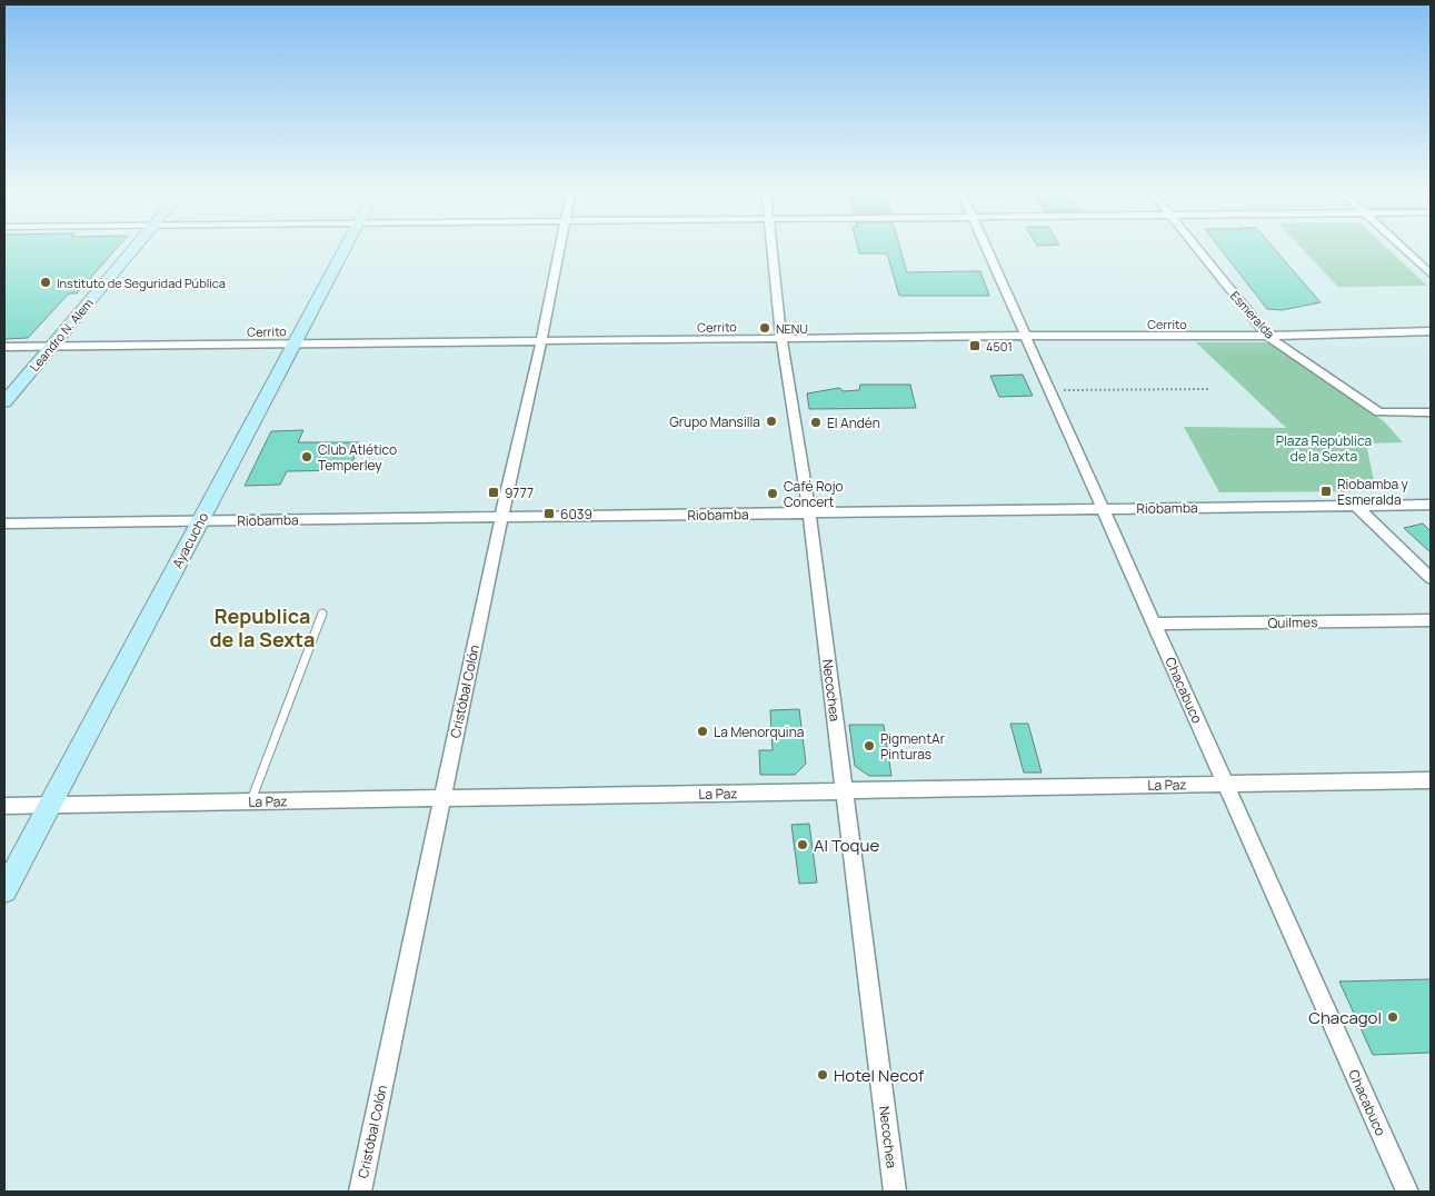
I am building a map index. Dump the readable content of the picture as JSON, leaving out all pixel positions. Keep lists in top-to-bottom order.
{
  "streets": {
    "main road": ["Leandro N. Alem", "Ayacucho"],
    "street": [
      "Esmeralda",
      "Cerrito",
      "Riobamba",
      "Quilmes",
      "Necochea",
      "Chacabuco",
      "Cristóbal Colón",
      "La Paz"
    ]
  },
  "crossings": [
    ["Esmeralda", "Cerrito"],
    ["Cerrito", "Leandro N. Alem"],
    ["Cerrito", "Ayacucho"],
    ["Cerrito", "Necochea"],
    ["Cerrito", "Chacabuco"],
    ["Cerrito", "Cristóbal Colón"],
    ["Riobamba", "Ayacucho"],
    ["Riobamba", "Necochea"],
    ["Riobamba", "Chacabuco"],
    ["Riobamba", "Cristóbal Colón"],
    ["Ayacucho", "La Paz"],
    ["Quilmes", "Chacabuco"],
    ["Necochea", "La Paz"],
    ["Chacabuco", "La Paz"],
    ["Cristóbal Colón", "La Paz"]
  ],
  "districts": ["Republica de la Sexta"],
  "parks": ["Plaza República de la Sexta"],
  "places": {
    "other": [
      "Instituto de Seguridad Pública",
      "NENU",
      "Grupo Mansilla",
      "El Andén",
      "Club Atlético Temperley",
      "Café Rojo Concert",
      "La Menorquina",
      "PigmentAr Pinturas",
      "Al Toque",
      "Chacagol",
      "Hotel Necof"
    ],
    "transit": [
      "4501",
      "Riobamba y Esmeralda",
      "9777",
      "6039"
    ]
  }
}
